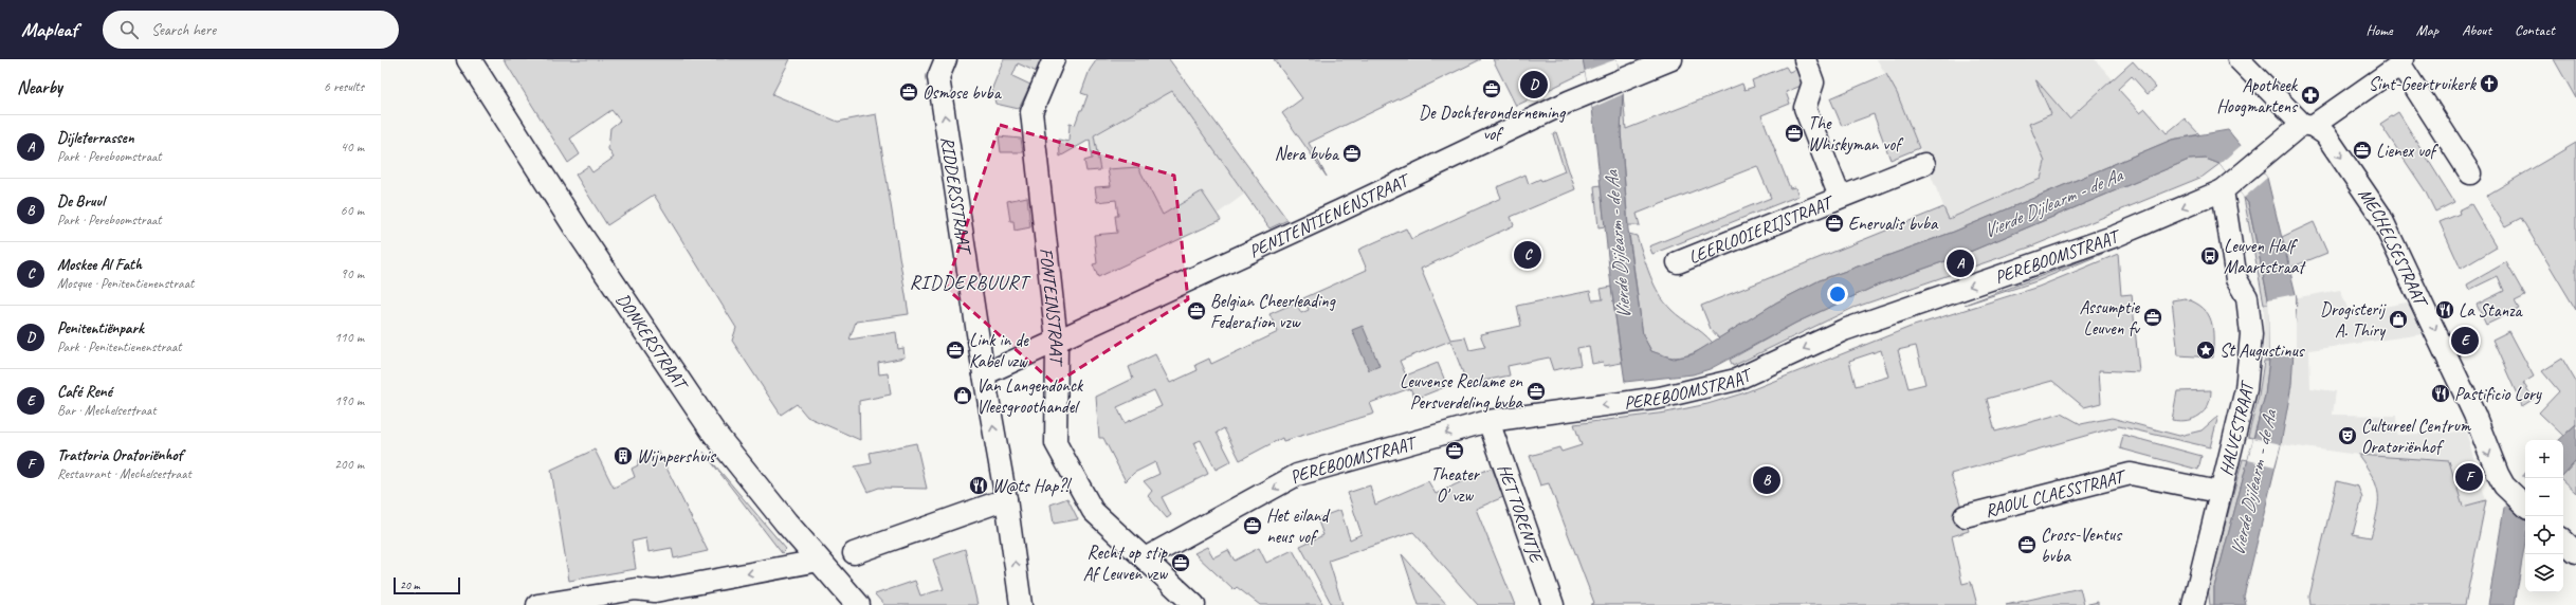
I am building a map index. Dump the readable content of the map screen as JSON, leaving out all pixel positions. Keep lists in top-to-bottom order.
{
  "streets": {
    "street": [
      "RIDDERSSTRAAT",
      "PENITENTIENENSTRAAT",
      "LEERLOOIERIJSTRAAT",
      "MECHELSESTRAAT",
      "PEREBOOMSTRAAT",
      "FONTEINSTRAAT",
      "DONKERSTRAAT",
      "HALVESTRAAT",
      "RAOUL CLAESSTRAAT",
      "HET TORENTJE"
    ]
  },
  "crossings": [
    ["RIDDERSSTRAAT", "PENITENTIENENSTRAAT"],
    ["PENITENTIENENSTRAAT", "FONTEINSTRAAT"],
    ["MECHELSESTRAAT", "PEREBOOMSTRAAT"],
    ["PEREBOOMSTRAAT", "FONTEINSTRAAT"],
    ["PEREBOOMSTRAAT", "HALVESTRAAT"],
    ["PEREBOOMSTRAAT", "HET TORENTJE"],
    ["HALVESTRAAT", "RAOUL CLAESSTRAAT"]
  ],
  "one_way": ["RIDDERSSTRAAT", "MECHELSESTRAAT", "PEREBOOMSTRAAT"],
  "districts": ["RIDDERBUURT"],
  "water": ["Vierde Dijlearm - de Aa"],
  "places": {
    "church": ["Sint-Geertruikerk"],
    "office": [
      "De Dochteronderneming vof",
      "Osmose bvba",
      "The Whiskyman vof",
      "Lienex vof",
      "Nera bvba",
      "Enervalis bvba",
      "Belgian Cheerleading Federation vzw",
      "Assumptie Leuven fv",
      "Link in de Kabel vzw",
      "Leuvense Reclame en Persverdeling bvba",
      "Theater O' vzw",
      "Het eiland neus vof",
      "Cross-Ventus bvba",
      "Recht op stip Af Leuven vzw"
    ],
    "pharmacy": ["Apotheek Hoogmartens"],
    "bus stop": ["Leuven Half Maartstraat"],
    "restaurant": ["La Stanza", "Pastificio Lory", "W@ts Hap?!"],
    "shop": ["Drogisterij A. Thiry", "Van Langendonck Vleesgroothandel"],
    "place": ["St Augustinus"],
    "theatre": ["Cultureel Centrum Oratoriënhof"],
    "building": ["Wijnpershuis"]
  },
  "scale_bar": "20 m",
  "page": {
    "header": "Mapleaf",
    "search": "Search here",
    "nav": [
      "Home",
      "Map",
      "About",
      "Contact"
    ],
    "heading": ["Nearby", "6 results"],
    "pins": [
      "D",
      "C",
      "A",
      "E",
      "F",
      "B"
    ],
    "list": [
      {
        "mark": "A",
        "name": "Dijleterrassen",
        "note": "Park · Pereboomstraat",
        "value": "40 m"
      },
      {
        "mark": "B",
        "name": "De Bruul",
        "note": "Park · Pereboomstraat",
        "value": "60 m"
      },
      {
        "mark": "C",
        "name": "Moskee Al Fath",
        "note": "Mosque · Penitentienenstraat",
        "value": "90 m"
      },
      {
        "mark": "D",
        "name": "Penitentiënpark",
        "note": "Park · Penitentienenstraat",
        "value": "110 m"
      },
      {
        "mark": "E",
        "name": "Café René",
        "note": "Bar · Mechelsestraat",
        "value": "190 m"
      },
      {
        "mark": "F",
        "name": "Trattoria Oratoriënhof",
        "note": "Restaurant · Mechelsestraat",
        "value": "200 m"
      }
    ],
    "map_buttons": ["+", "−"],
    "scale": "20 m"
  }
}
